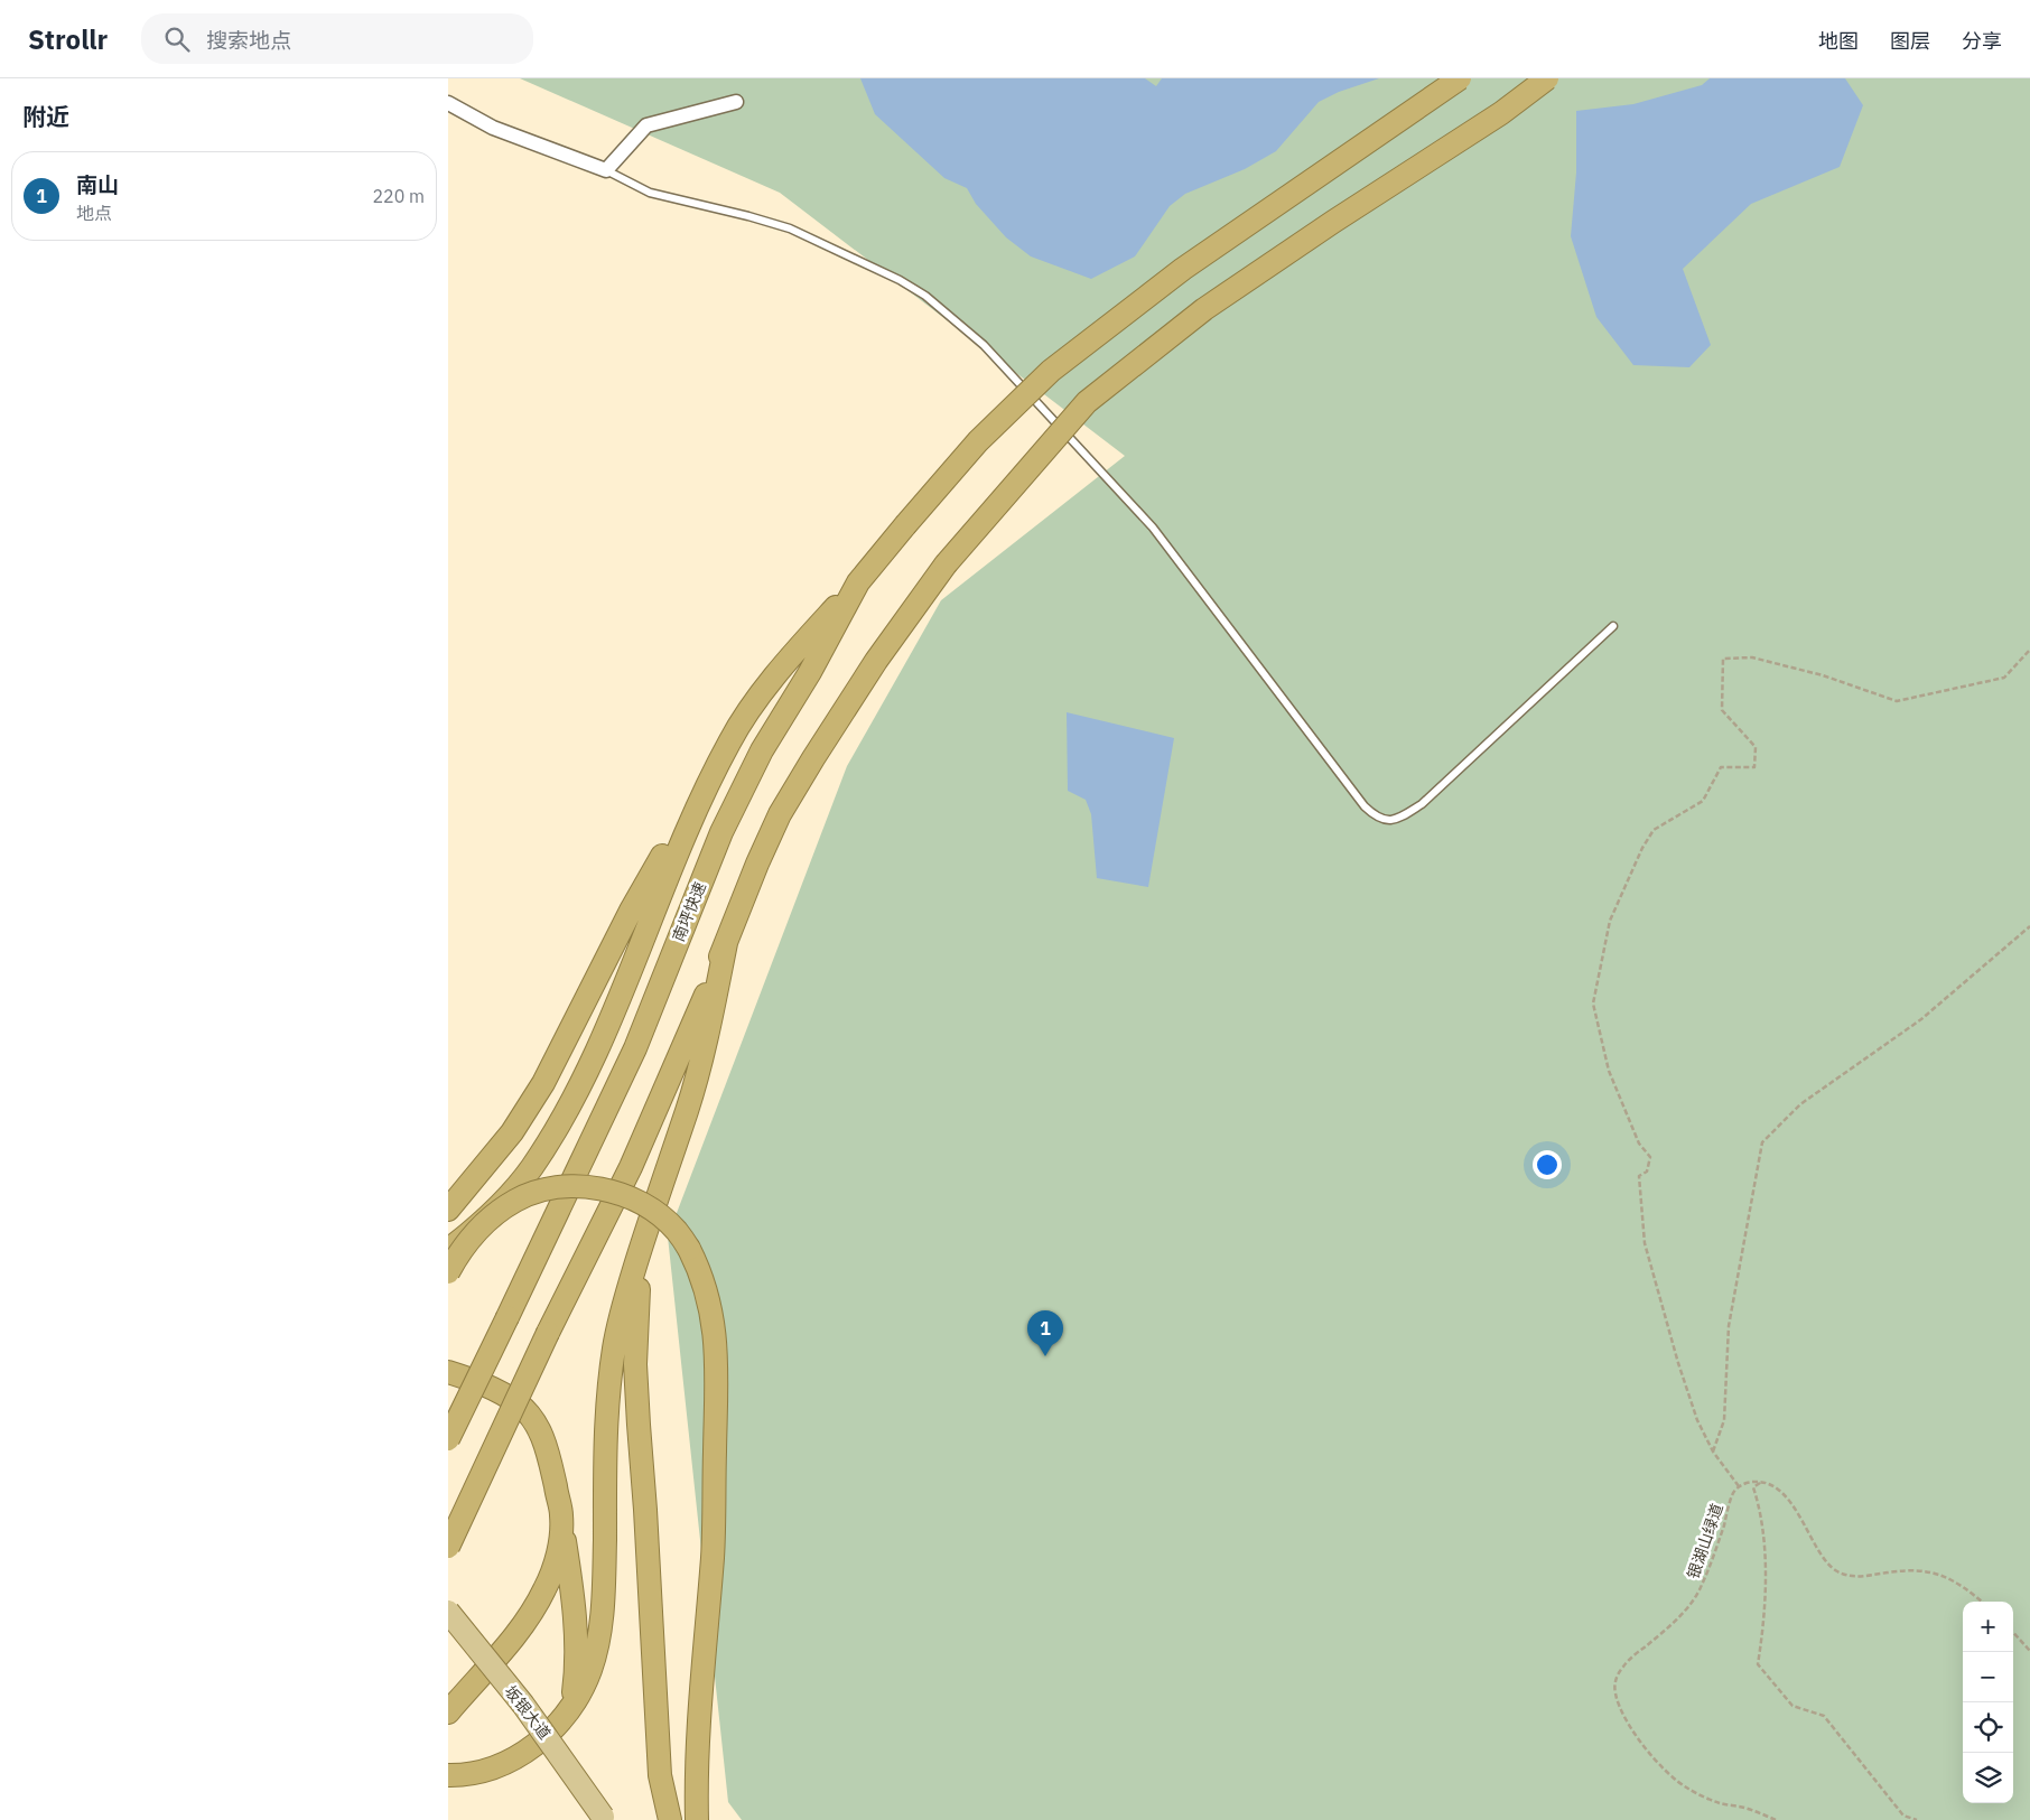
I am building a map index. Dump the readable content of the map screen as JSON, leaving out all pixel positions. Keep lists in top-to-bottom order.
{
  "streets": {
    "highway": ["南坪快速"],
    "main road": ["坂银大道"],
    "path": ["银湖山绿道"]
  },
  "page": {
    "header": "Strollr",
    "search": "搜索地点",
    "nav": ["地图", "图层", "分享"],
    "heading": "附近",
    "list": [
      {
        "mark": "1",
        "name": "南山",
        "note": "地点",
        "value": "220 m"
      }
    ],
    "pins": "1",
    "map_buttons": ["+", "−"]
  }
}
